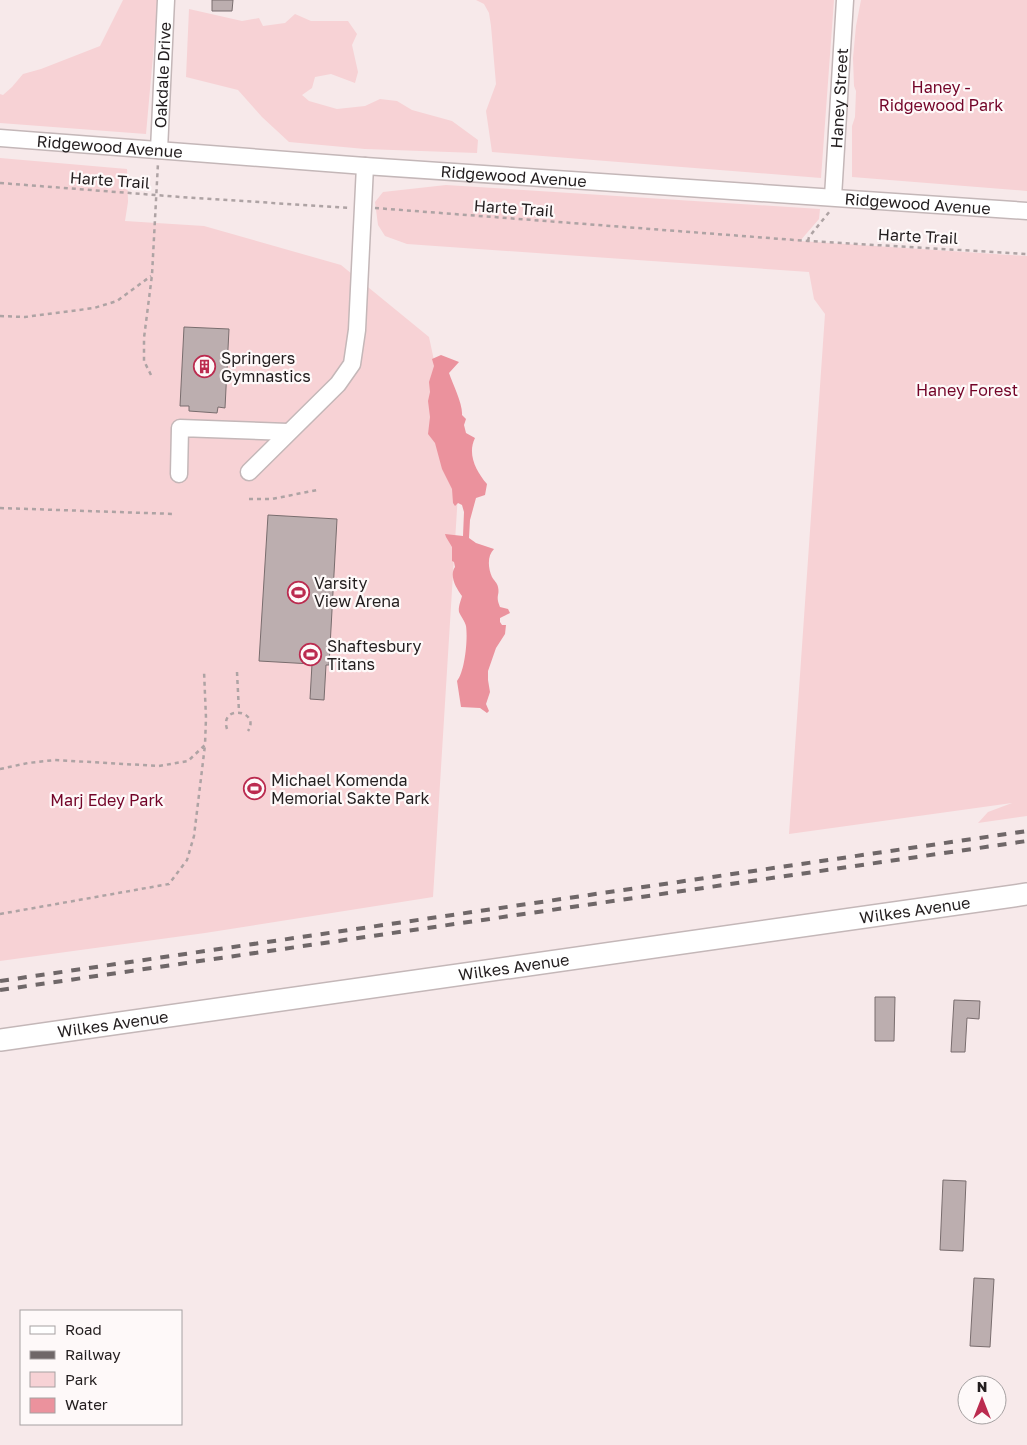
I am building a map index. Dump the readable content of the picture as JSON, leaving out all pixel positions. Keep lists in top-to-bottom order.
{
  "streets": {
    "main road": ["Wilkes Avenue"],
    "street": ["Oakdale Drive", "Haney Street", "Ridgewood Avenue"],
    "path": ["Harte Trail"]
  },
  "crossings": [
    ["Oakdale Drive", "Ridgewood Avenue"],
    ["Haney Street", "Ridgewood Avenue"]
  ],
  "parks": ["Haney - Ridgewood Park", "Haney Forest", "Marj Edey Park"],
  "places": {
    "building": ["Springers Gymnastics"],
    "sports": ["Varsity View Arena", "Shaftesbury Titans", "Michael Komenda Memorial Sakte Park"]
  },
  "legend": [
    "Road",
    "Railway",
    "Park",
    "Water"
  ],
  "north": "top"
}
